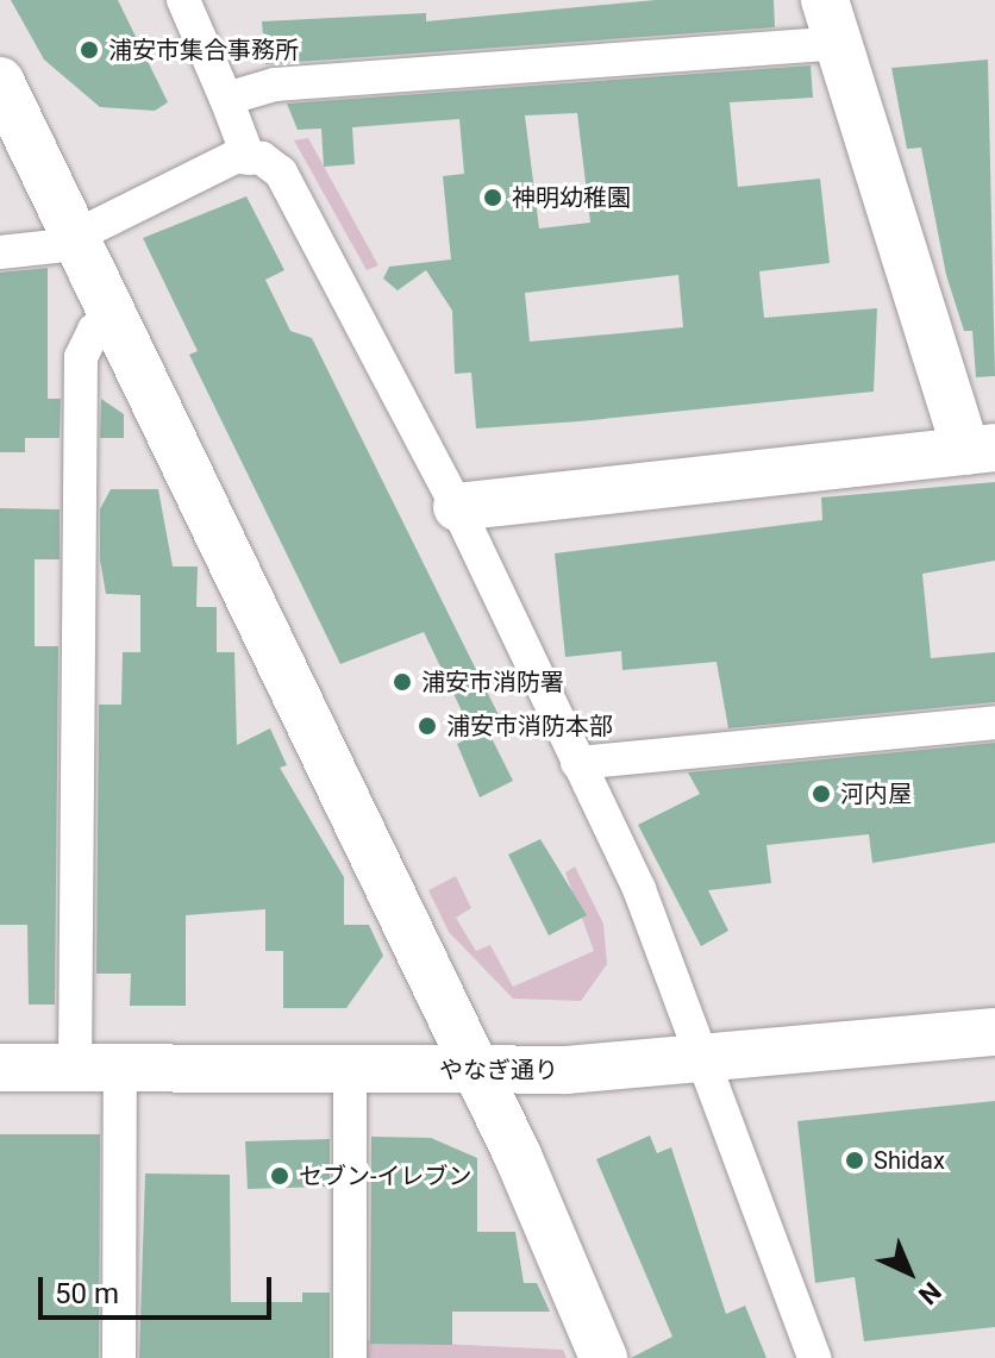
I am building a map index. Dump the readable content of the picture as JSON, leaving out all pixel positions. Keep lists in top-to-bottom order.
{
  "streets": {
    "street": ["やなぎ通り"]
  },
  "places": [
    "浦安市集合事務所",
    "神明幼稚園",
    "浦安市消防署",
    "浦安市消防本部",
    "河内屋",
    "Shidax",
    "セブン-イレブン"
  ],
  "scale_bar": "50 m",
  "north": "bottom right"
}
